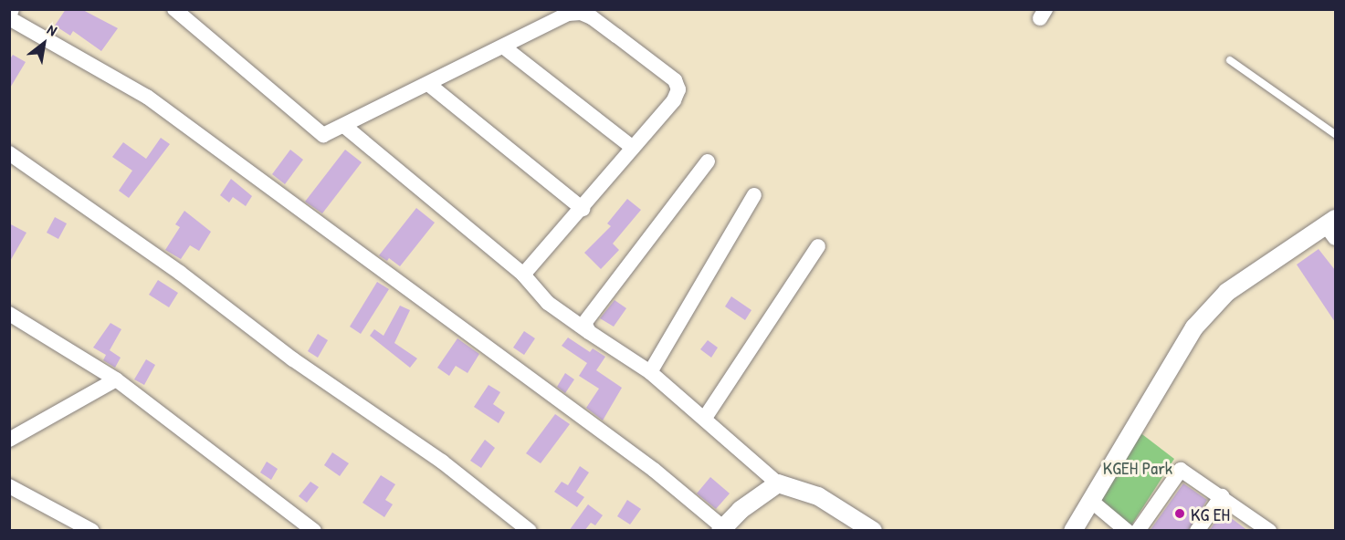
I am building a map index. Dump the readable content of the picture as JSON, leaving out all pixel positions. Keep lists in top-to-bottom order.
{
  "parks": ["KGEH Park"],
  "places": ["KG EH"],
  "north": "top right"
}
